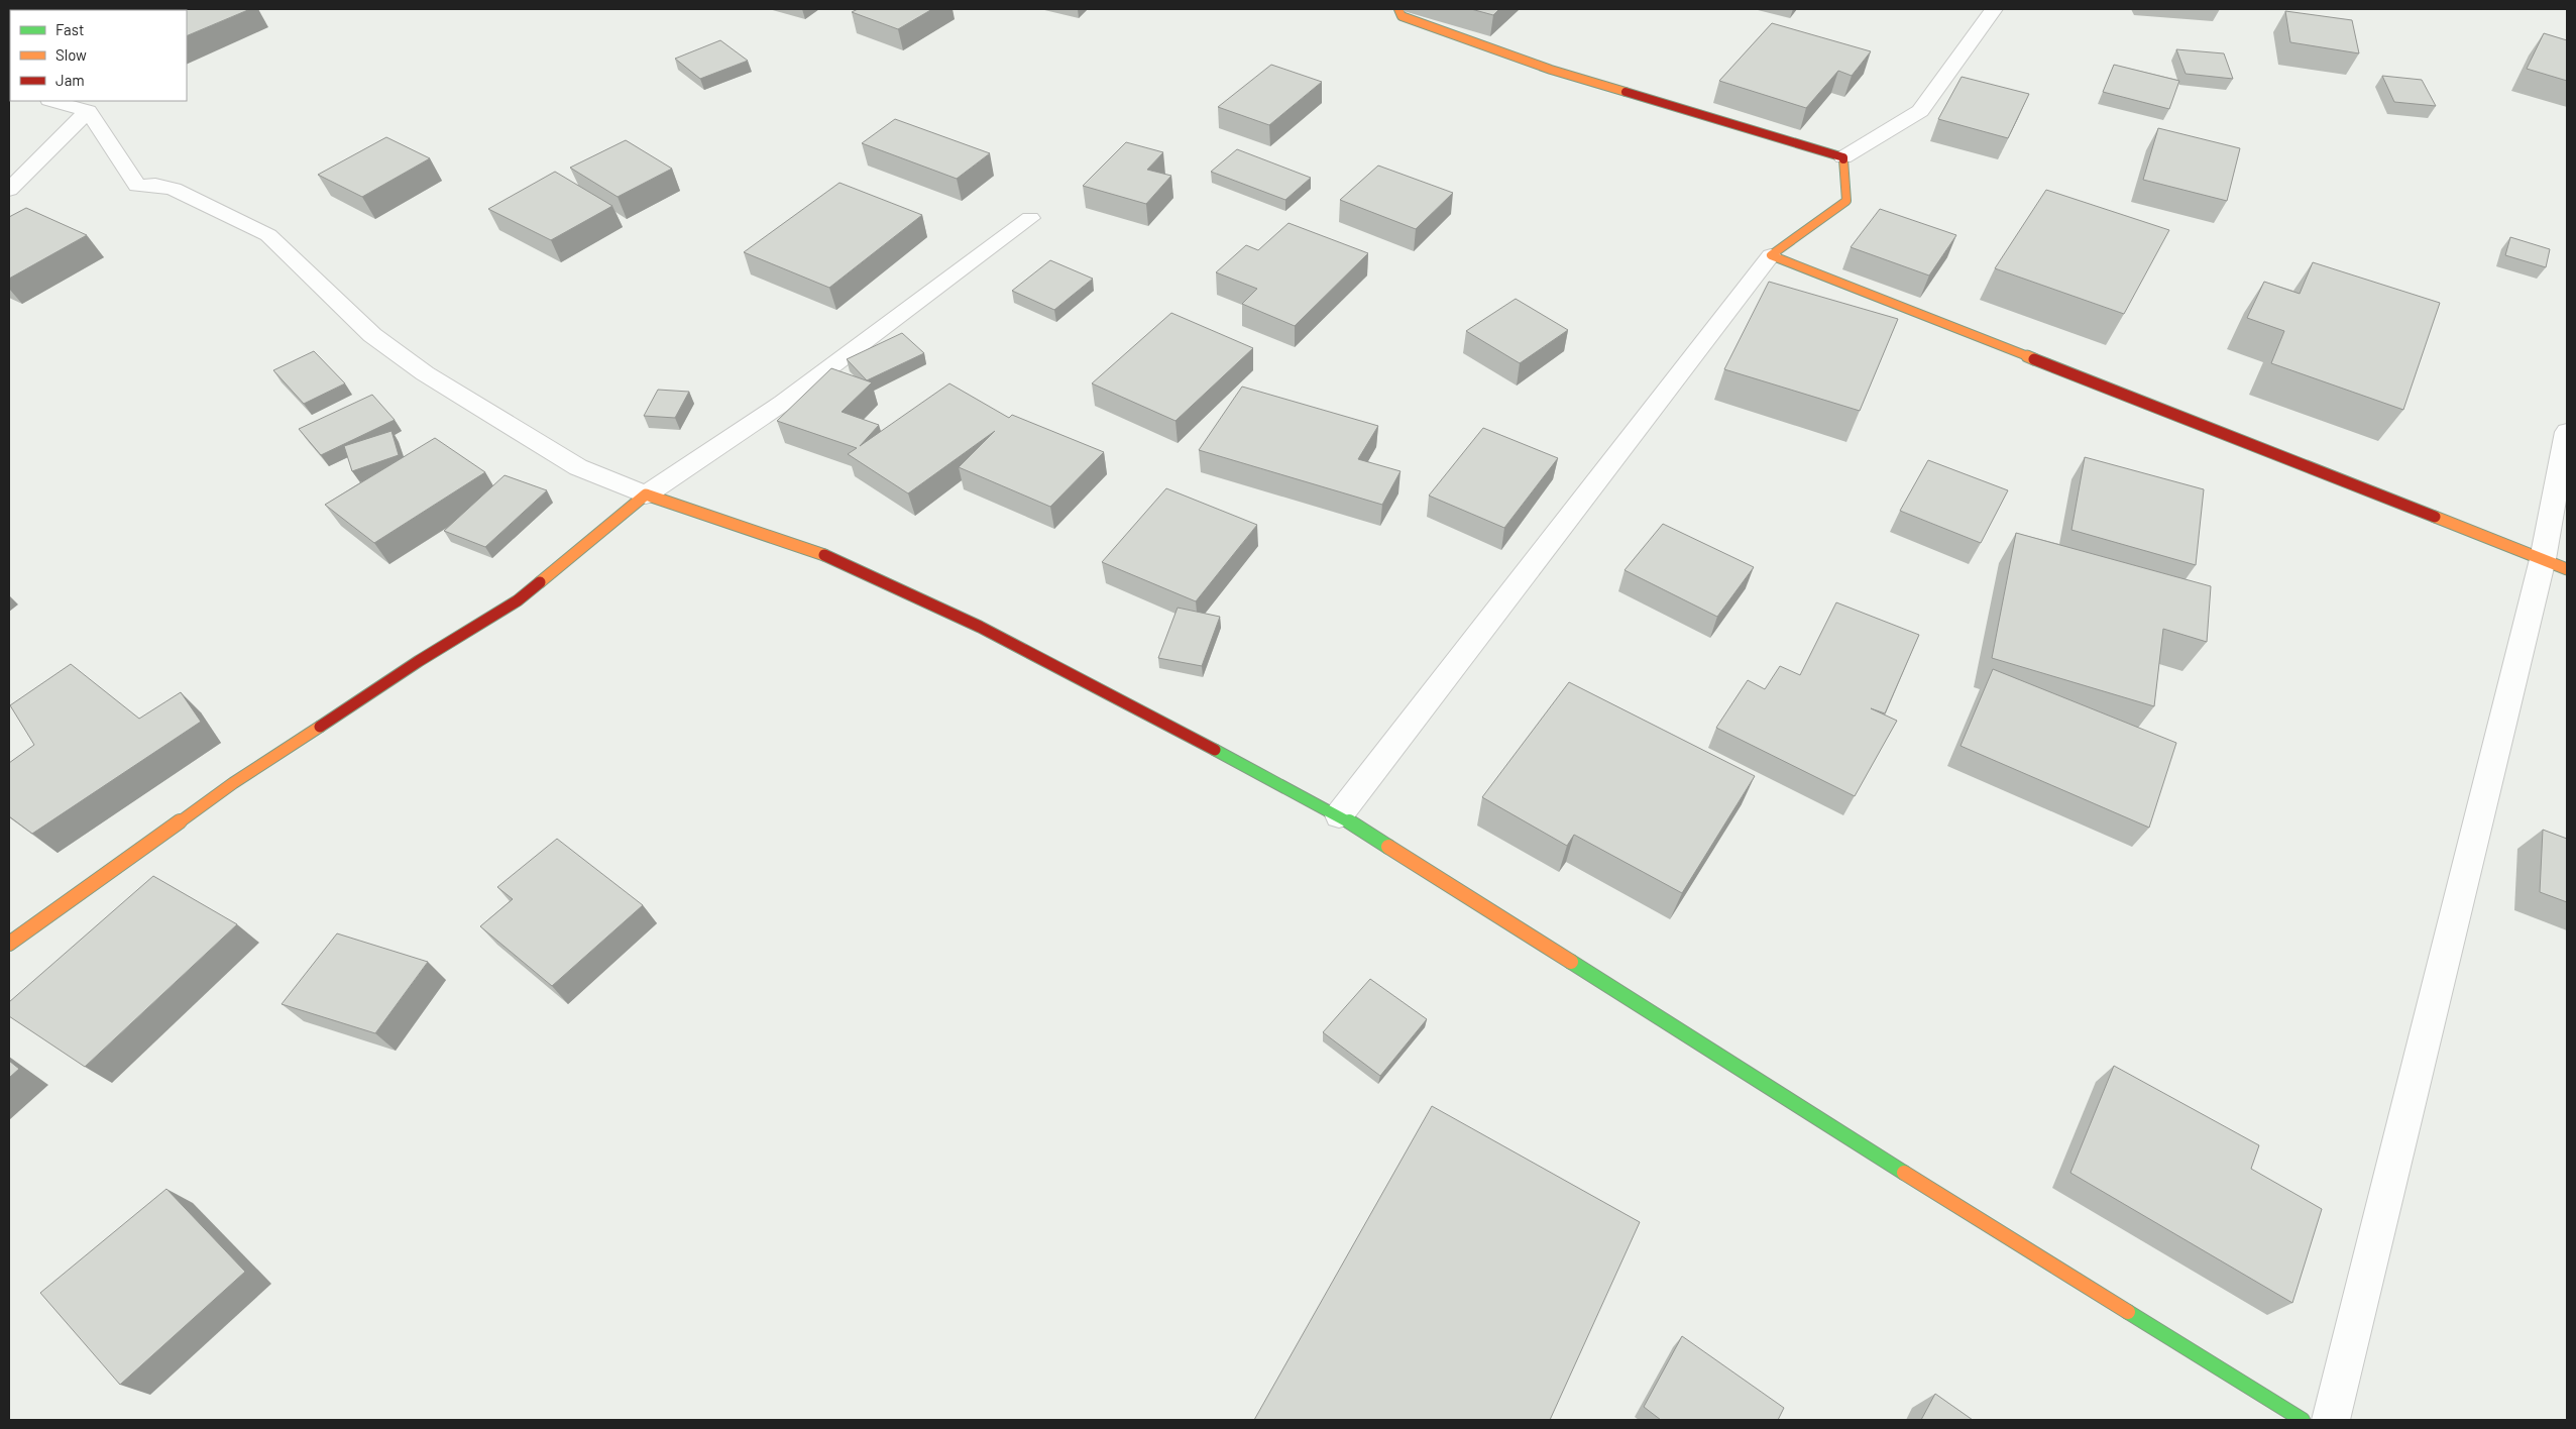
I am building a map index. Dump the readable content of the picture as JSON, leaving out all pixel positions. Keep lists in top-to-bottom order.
{
  "legend": ["Fast", "Slow", "Jam"]
}
